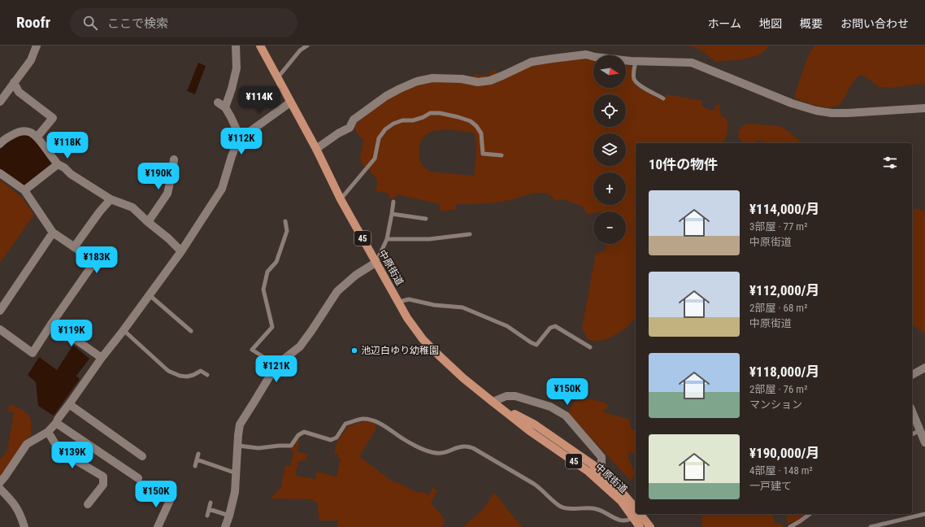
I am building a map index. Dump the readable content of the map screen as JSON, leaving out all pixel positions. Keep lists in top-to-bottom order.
{
  "streets": {
    "main road": ["45", "中原街道"]
  },
  "places": ["池辺白ゆり幼稚園"],
  "north": "right",
  "page": {
    "header": "Roofr",
    "search": "ここで検索",
    "nav": [
      "ホーム",
      "地図",
      "概要",
      "お問い合わせ"
    ],
    "map_buttons": ["+", "−"],
    "price": [
      "¥114K",
      "¥112K",
      "¥118K",
      "¥190K",
      "¥183K",
      "¥119K",
      "¥121K",
      "¥150K",
      "¥139K",
      "¥150K"
    ],
    "heading": "10件の物件",
    "list": [
      {
        "name": "¥114,000/月",
        "note": "3部屋 · 77 m² · 中原街道"
      },
      {
        "name": "¥112,000/月",
        "note": "2部屋 · 68 m² · 中原街道"
      },
      {
        "name": "¥118,000/月",
        "note": "2部屋 · 76 m² · マンション"
      },
      {
        "name": "¥190,000/月",
        "note": "4部屋 · 148 m² · 一戸建て"
      }
    ]
  }
}
